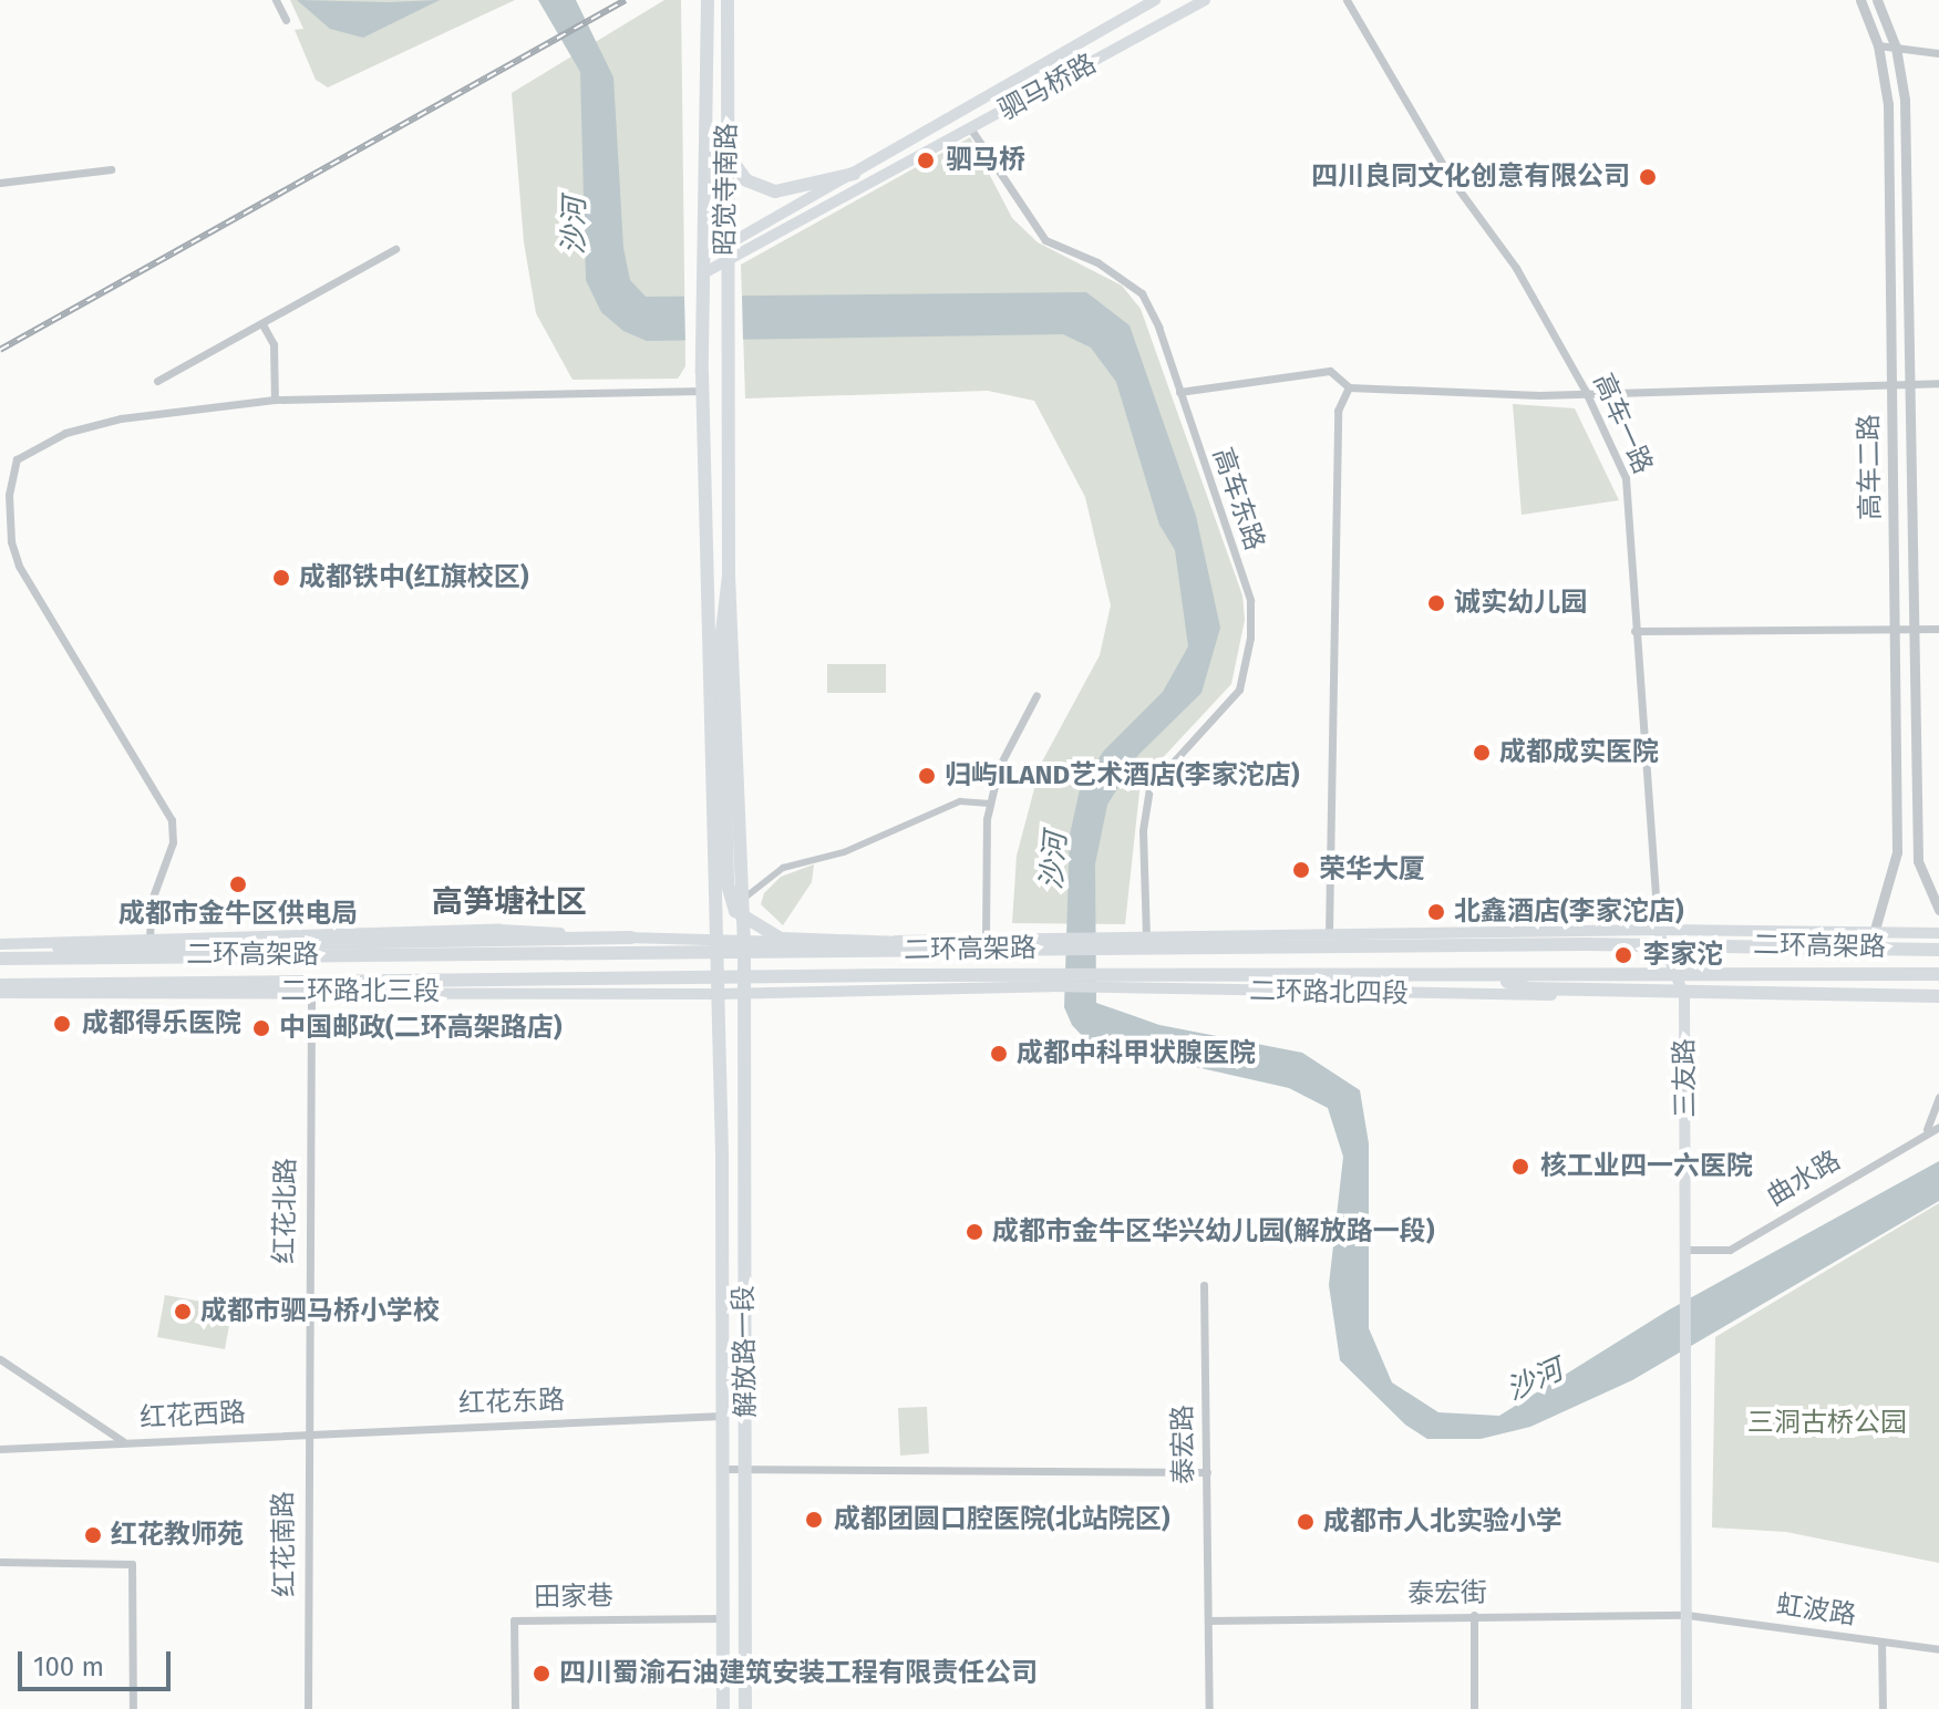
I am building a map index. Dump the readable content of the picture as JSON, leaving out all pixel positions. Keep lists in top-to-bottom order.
{
  "streets": {
    "main road": [
      "驷马桥路",
      "昭觉寺南路",
      "二环高架路",
      "二环路北三段",
      "二环路北四段",
      "三友路",
      "解放路一段"
    ],
    "street": [
      "高车一路",
      "高车二路",
      "高车东路",
      "曲水路",
      "红花北路",
      "红花东路",
      "红花西路",
      "泰宏路",
      "红花南路",
      "泰宏街",
      "田家巷",
      "虹波路"
    ]
  },
  "crossings": [
    ["驷马桥路", "昭觉寺南路"],
    ["驷马桥路", "高车东路"],
    ["昭觉寺南路", "解放路一段"],
    ["高车一路", "三友路"],
    ["二环路北三段", "二环路北四段"],
    ["二环路北三段", "红花北路"],
    ["二环路北三段", "解放路一段"],
    ["二环路北四段", "三友路"],
    ["二环路北四段", "解放路一段"],
    ["三友路", "曲水路"],
    ["三友路", "泰宏街"],
    ["三友路", "虹波路"],
    ["红花北路", "红花东路"],
    ["红花北路", "红花西路"],
    ["红花北路", "红花南路"],
    ["解放路一段", "红花东路"],
    ["解放路一段", "田家巷"],
    ["红花东路", "红花西路"],
    ["红花东路", "红花南路"],
    ["红花西路", "红花南路"],
    ["泰宏路", "泰宏街"],
    ["泰宏街", "虹波路"]
  ],
  "districts": ["高笋塘社区"],
  "water": ["沙河"],
  "parks": ["三洞古桥公园"],
  "places": [
    "驷马桥",
    "四川良同文化创意有限公司",
    "成都铁中(红旗校区)",
    "诚实幼儿园",
    "成都成实医院",
    "归屿ILAND艺术酒店(李家沱店)",
    "荣华大厦",
    "成都市金牛区供电局",
    "北鑫酒店(李家沱店)",
    "李家沱",
    "成都得乐医院",
    "中国邮政(二环高架路店)",
    "成都中科甲状腺医院",
    "核工业四一六医院",
    "成都市金牛区华兴幼儿园(解放路一段)",
    "成都市驷马桥小学校",
    "成都团圆口腔医院(北站院区)",
    "成都市人北实验小学",
    "红花教师苑",
    "四川蜀渝石油建筑安装工程有限责任公司"
  ],
  "scale_bar": "100 m"
}
